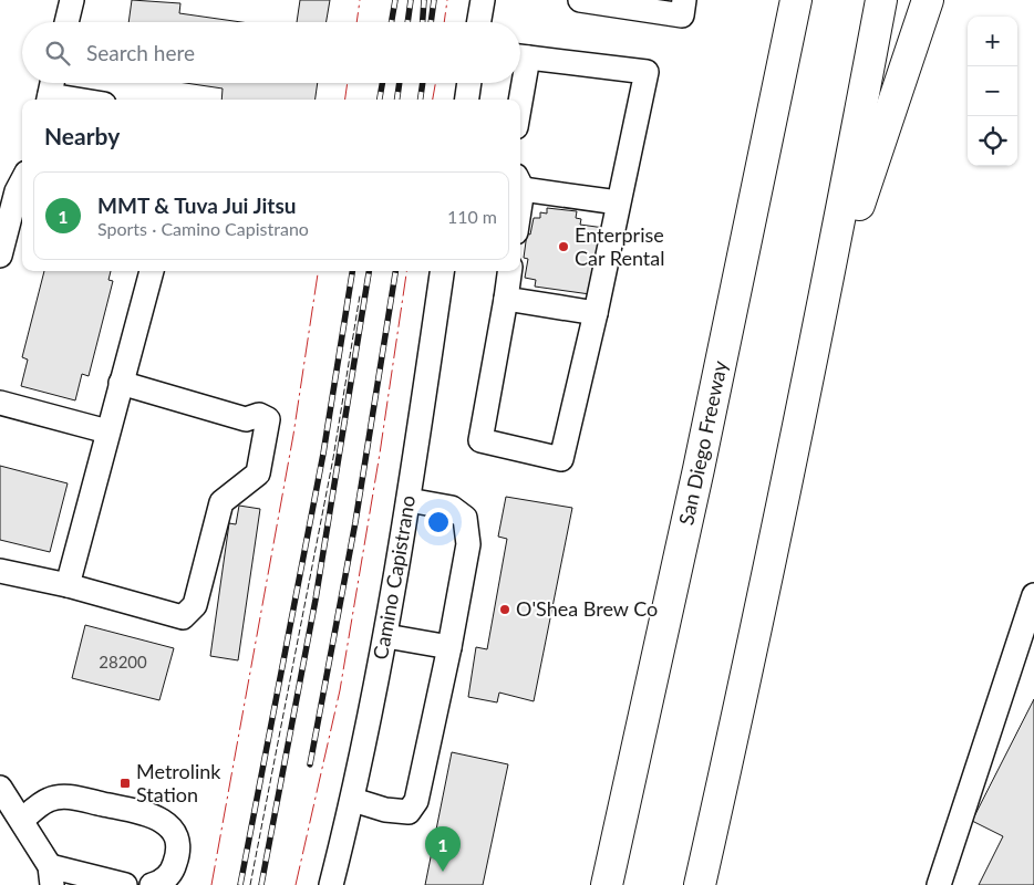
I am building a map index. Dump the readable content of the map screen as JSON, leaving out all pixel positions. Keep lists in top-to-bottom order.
{
  "streets": {
    "highway": ["San Diego Freeway"],
    "street": ["Camino Capistrano"]
  },
  "places": {
    "other": ["Enterprise Car Rental", "O'Shea Brew Co"],
    "transit": ["Metrolink Station"]
  },
  "house_numbers": ["28200"],
  "page": {
    "map_buttons": ["+", "−"],
    "search": "Search here",
    "heading": "Nearby",
    "list": [
      {
        "mark": "1",
        "name": "MMT & Tuva Jui Jitsu",
        "note": "Sports · Camino Capistrano",
        "value": "110 m"
      }
    ],
    "pins": "1"
  }
}
